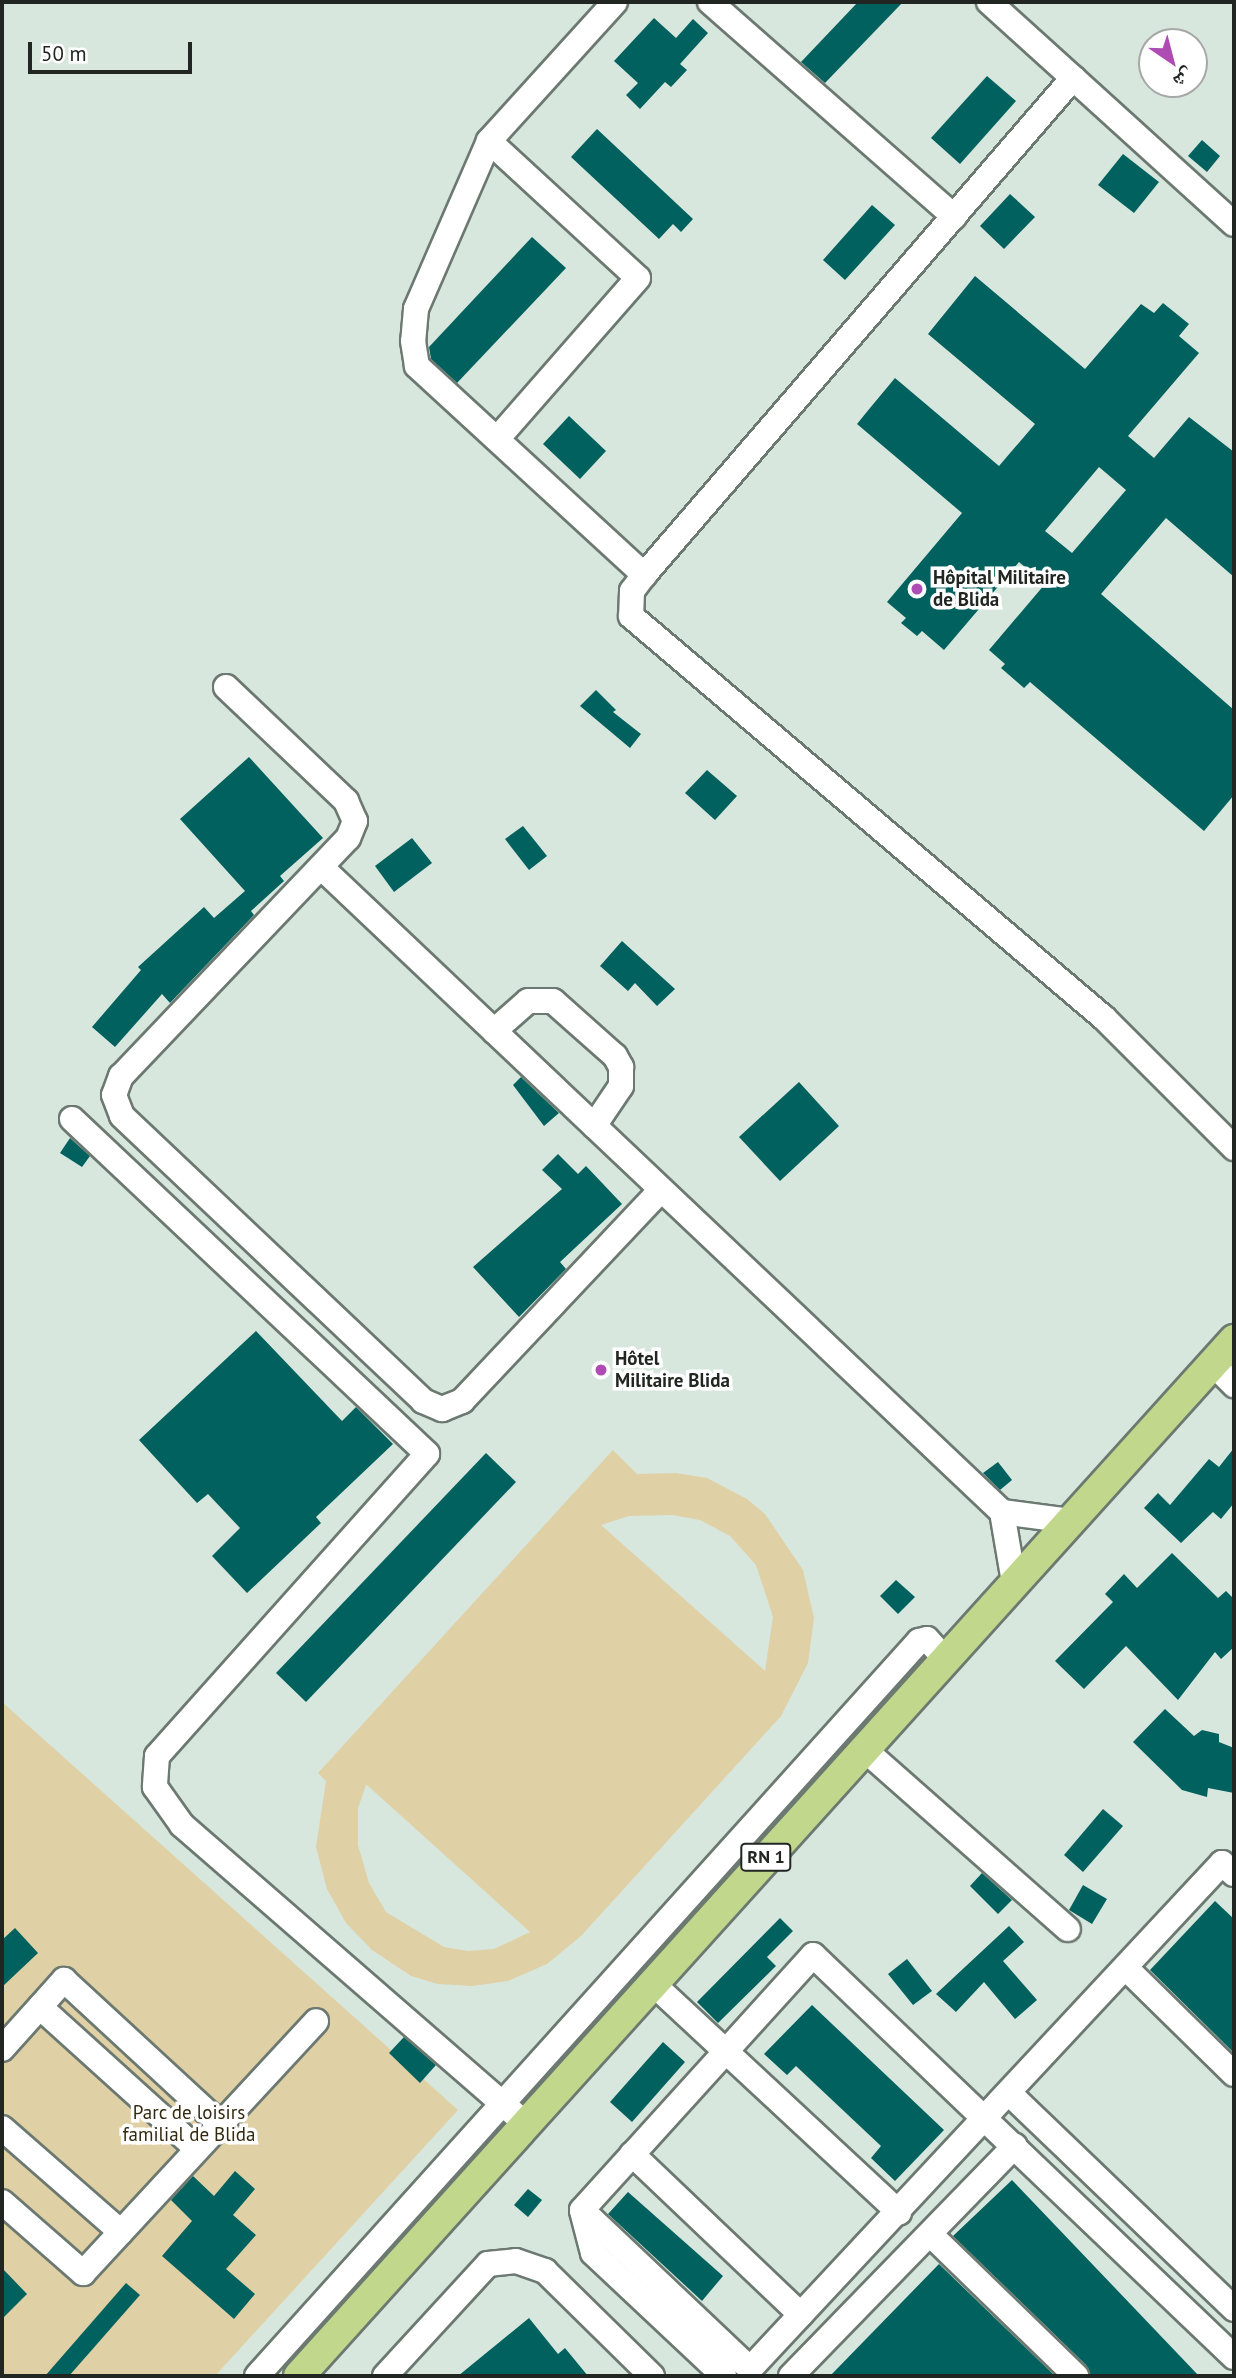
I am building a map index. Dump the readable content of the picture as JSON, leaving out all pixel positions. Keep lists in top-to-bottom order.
{
  "streets": {
    "main road": ["RN 1"]
  },
  "parks": ["Parc de loisirs familial de Blida"],
  "places": ["Hôpital Militaire de Blida", "Hôtel Militaire Blida"],
  "scale_bar": "50 m",
  "north": "bottom right"
}
